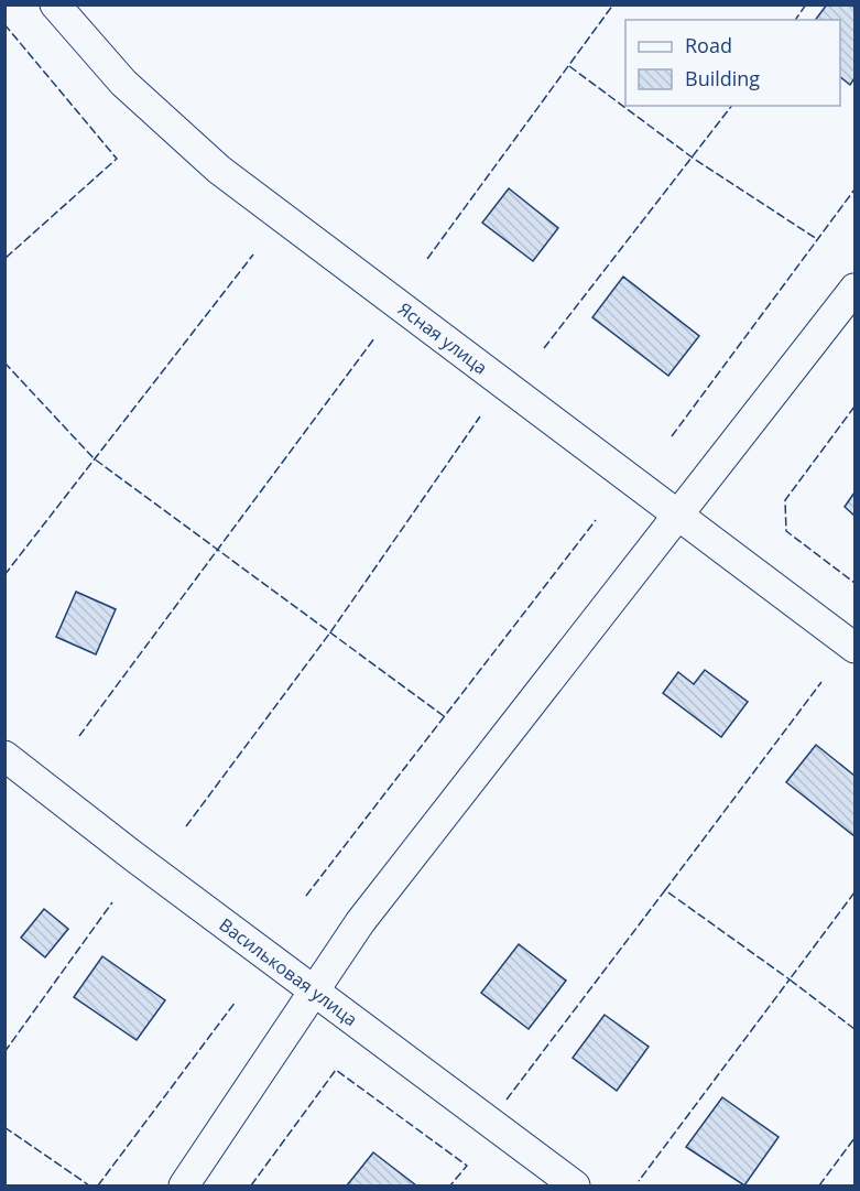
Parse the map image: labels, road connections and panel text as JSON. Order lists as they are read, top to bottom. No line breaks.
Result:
{"streets":{"street":["Ясная улица","Васильковая улица"]},"legend":["Road","Building"]}
